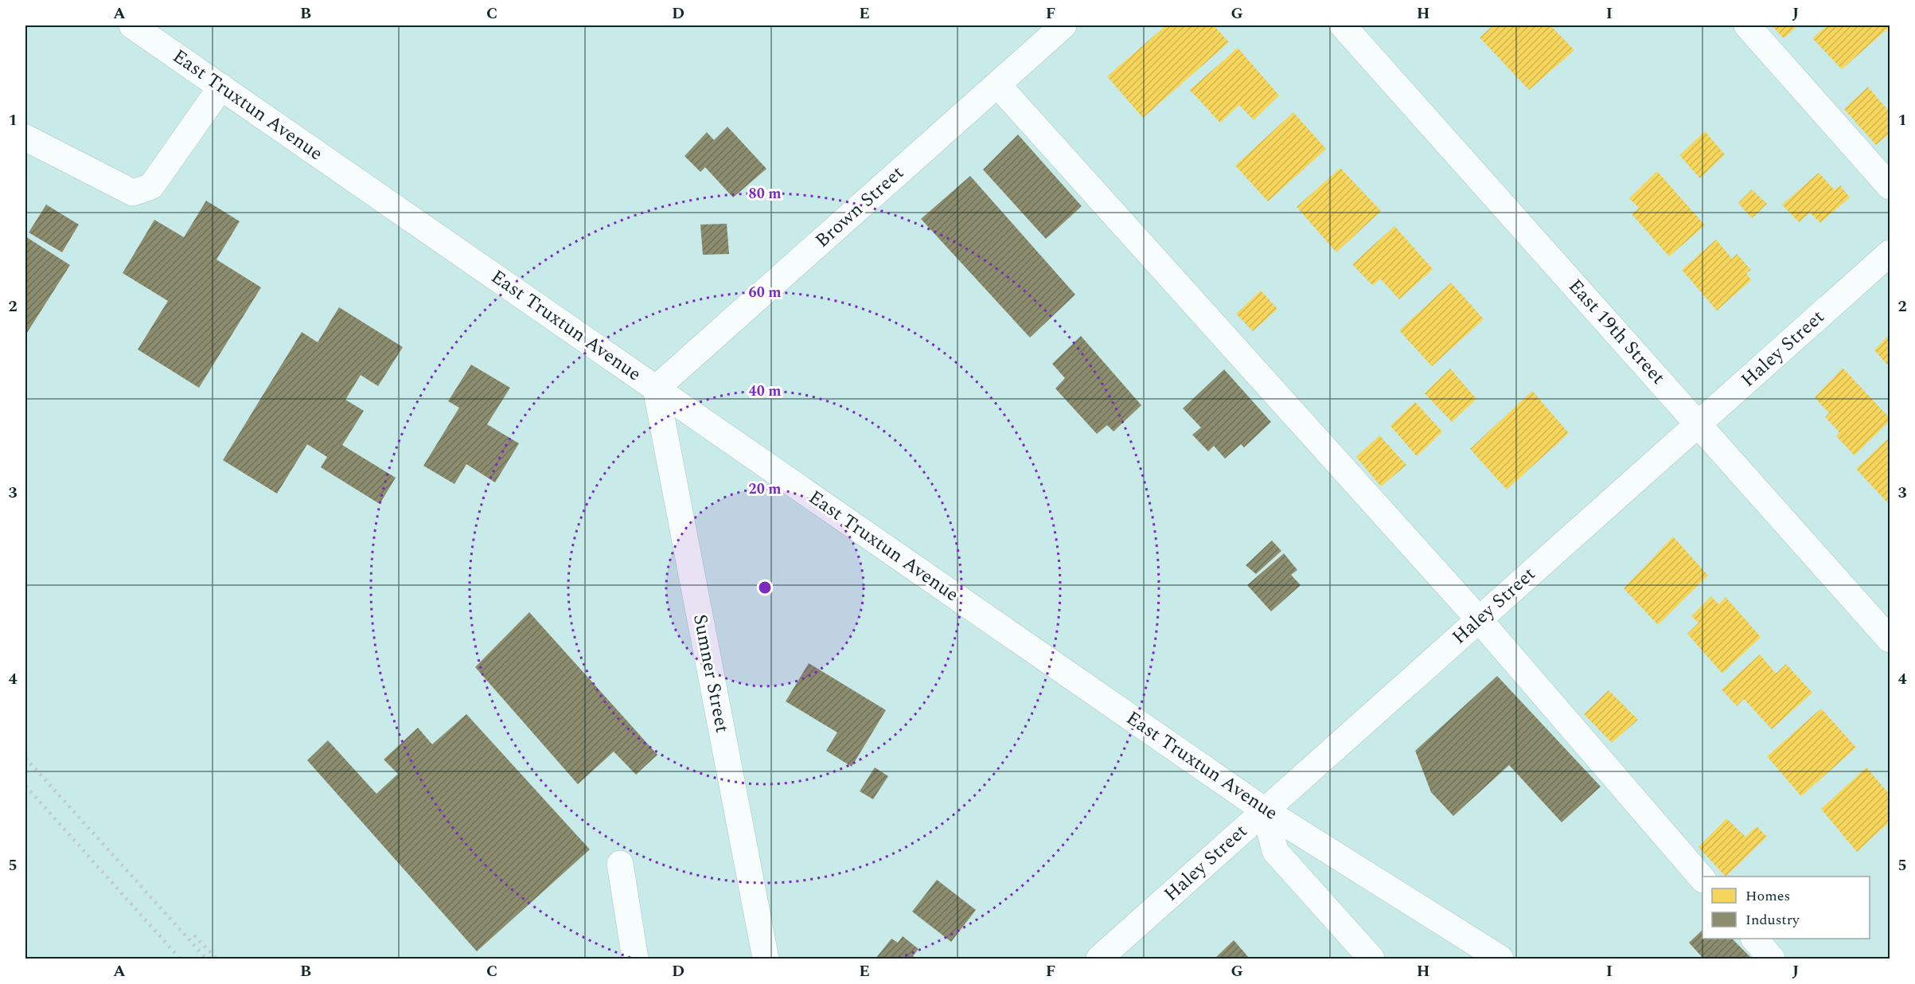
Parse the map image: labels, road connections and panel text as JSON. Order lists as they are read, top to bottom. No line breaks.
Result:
{"streets":{"street":["East Truxtun Avenue","Brown Street","East 19th Street","Haley Street","Sumner Street"]},"crossings":[["East Truxtun Avenue","Brown Street"],["East Truxtun Avenue","Haley Street"],["East Truxtun Avenue","Sumner Street"],["Brown Street","Sumner Street"],["East 19th Street","Haley Street"]],"legend":["Homes","Industry"],"grid":{"columns":["A","B","C","D","E","F","G","H","I","J"],"rows":["1","2","3","4","5"]},"rings":["80 m","60 m","40 m","20 m"]}
